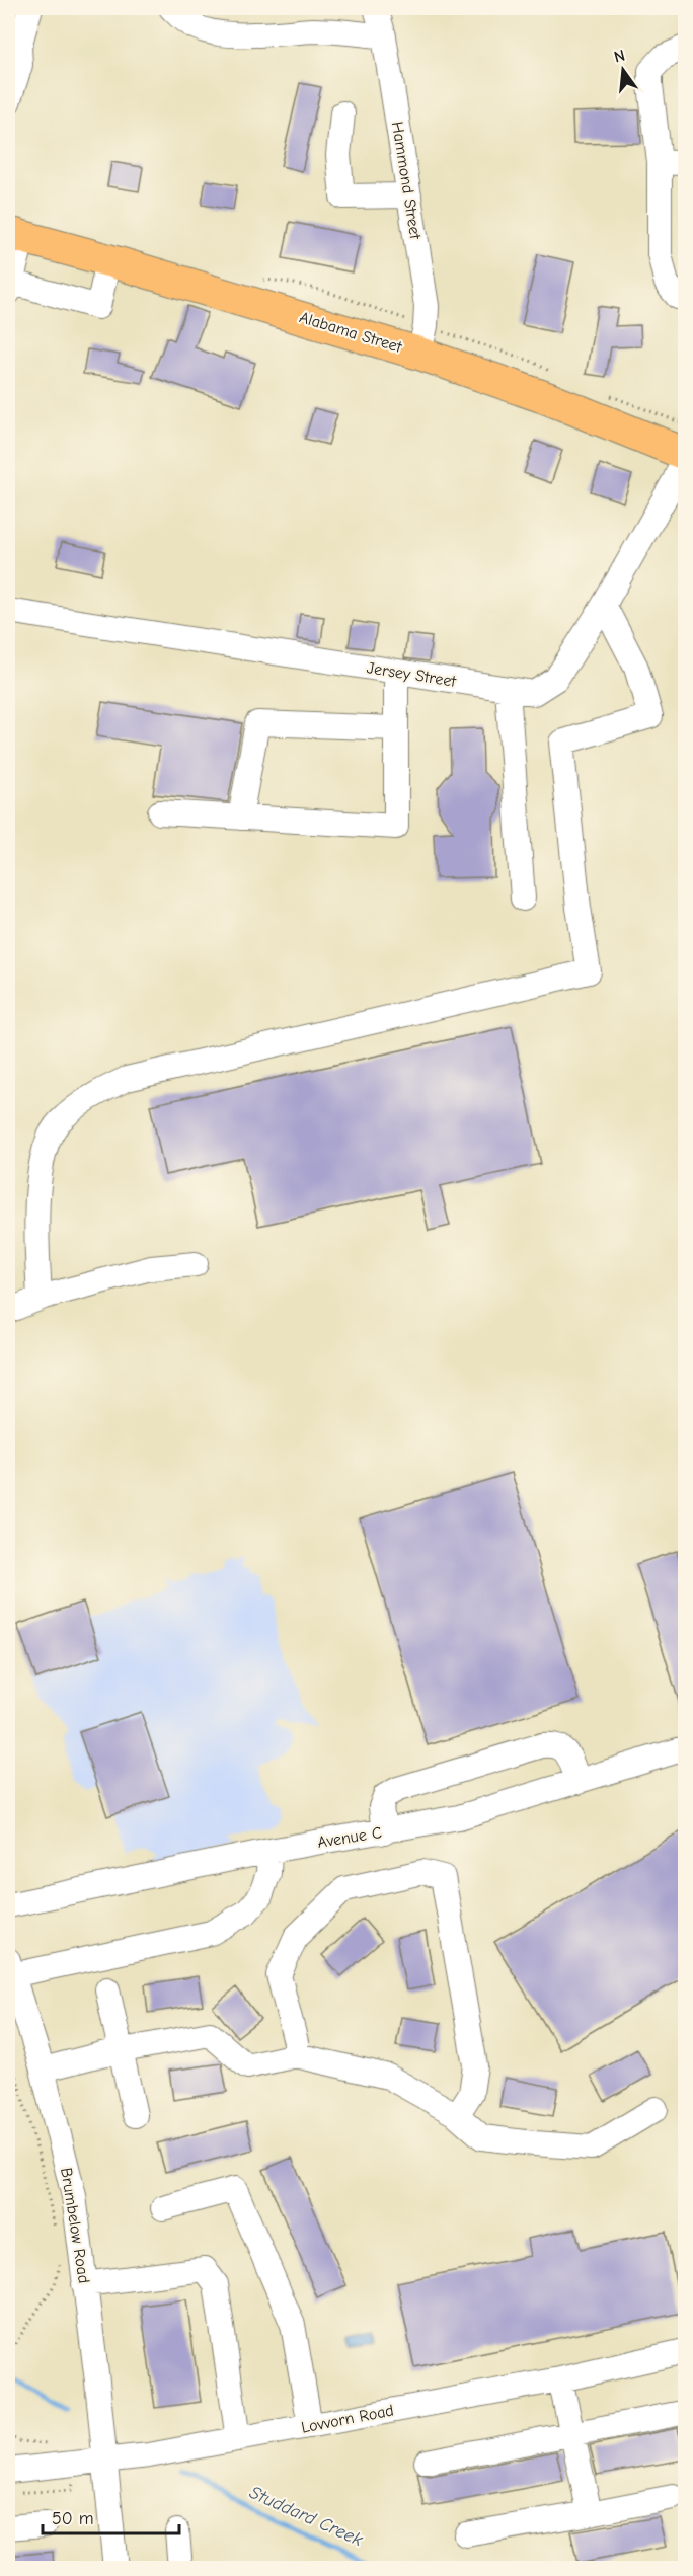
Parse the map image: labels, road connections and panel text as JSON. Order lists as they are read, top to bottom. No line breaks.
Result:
{"streets":{"main road":["Alabama Street"],"street":["Hammond Street","Jersey Street","Avenue C","Brumbelow Road","Lovvorn Road"]},"crossings":[["Hammond Street","Alabama Street"],["Alabama Street","Jersey Street"],["Brumbelow Road","Lovvorn Road"]],"water":["Studdard Creek"],"scale_bar":"50 m","north":"top"}
